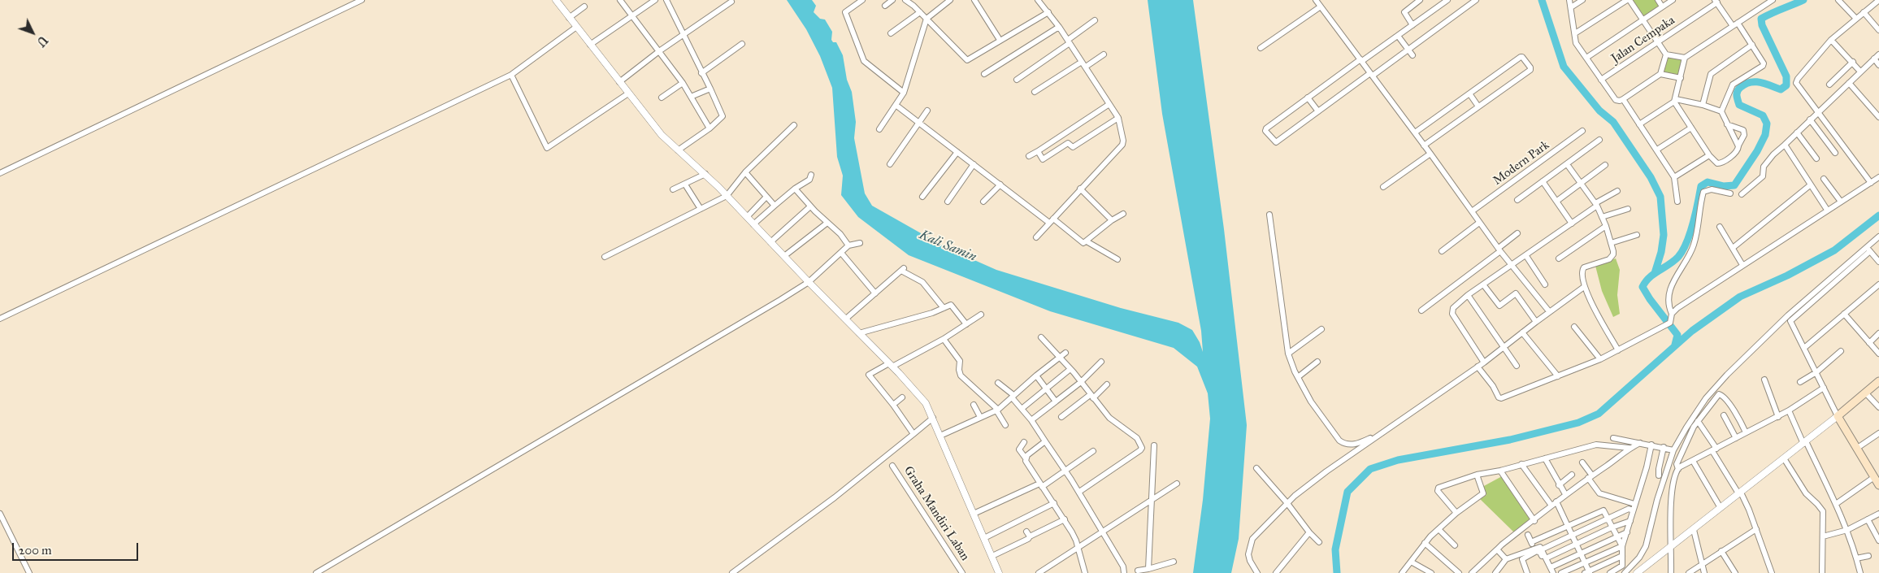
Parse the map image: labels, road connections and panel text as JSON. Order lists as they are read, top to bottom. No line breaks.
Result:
{"streets":{"street":["Jalan Cempaka","Modern Park","Graha Mandiri Laban"]},"water":["Kali Samin"],"scale_bar":"200 m","north":"bottom right"}
